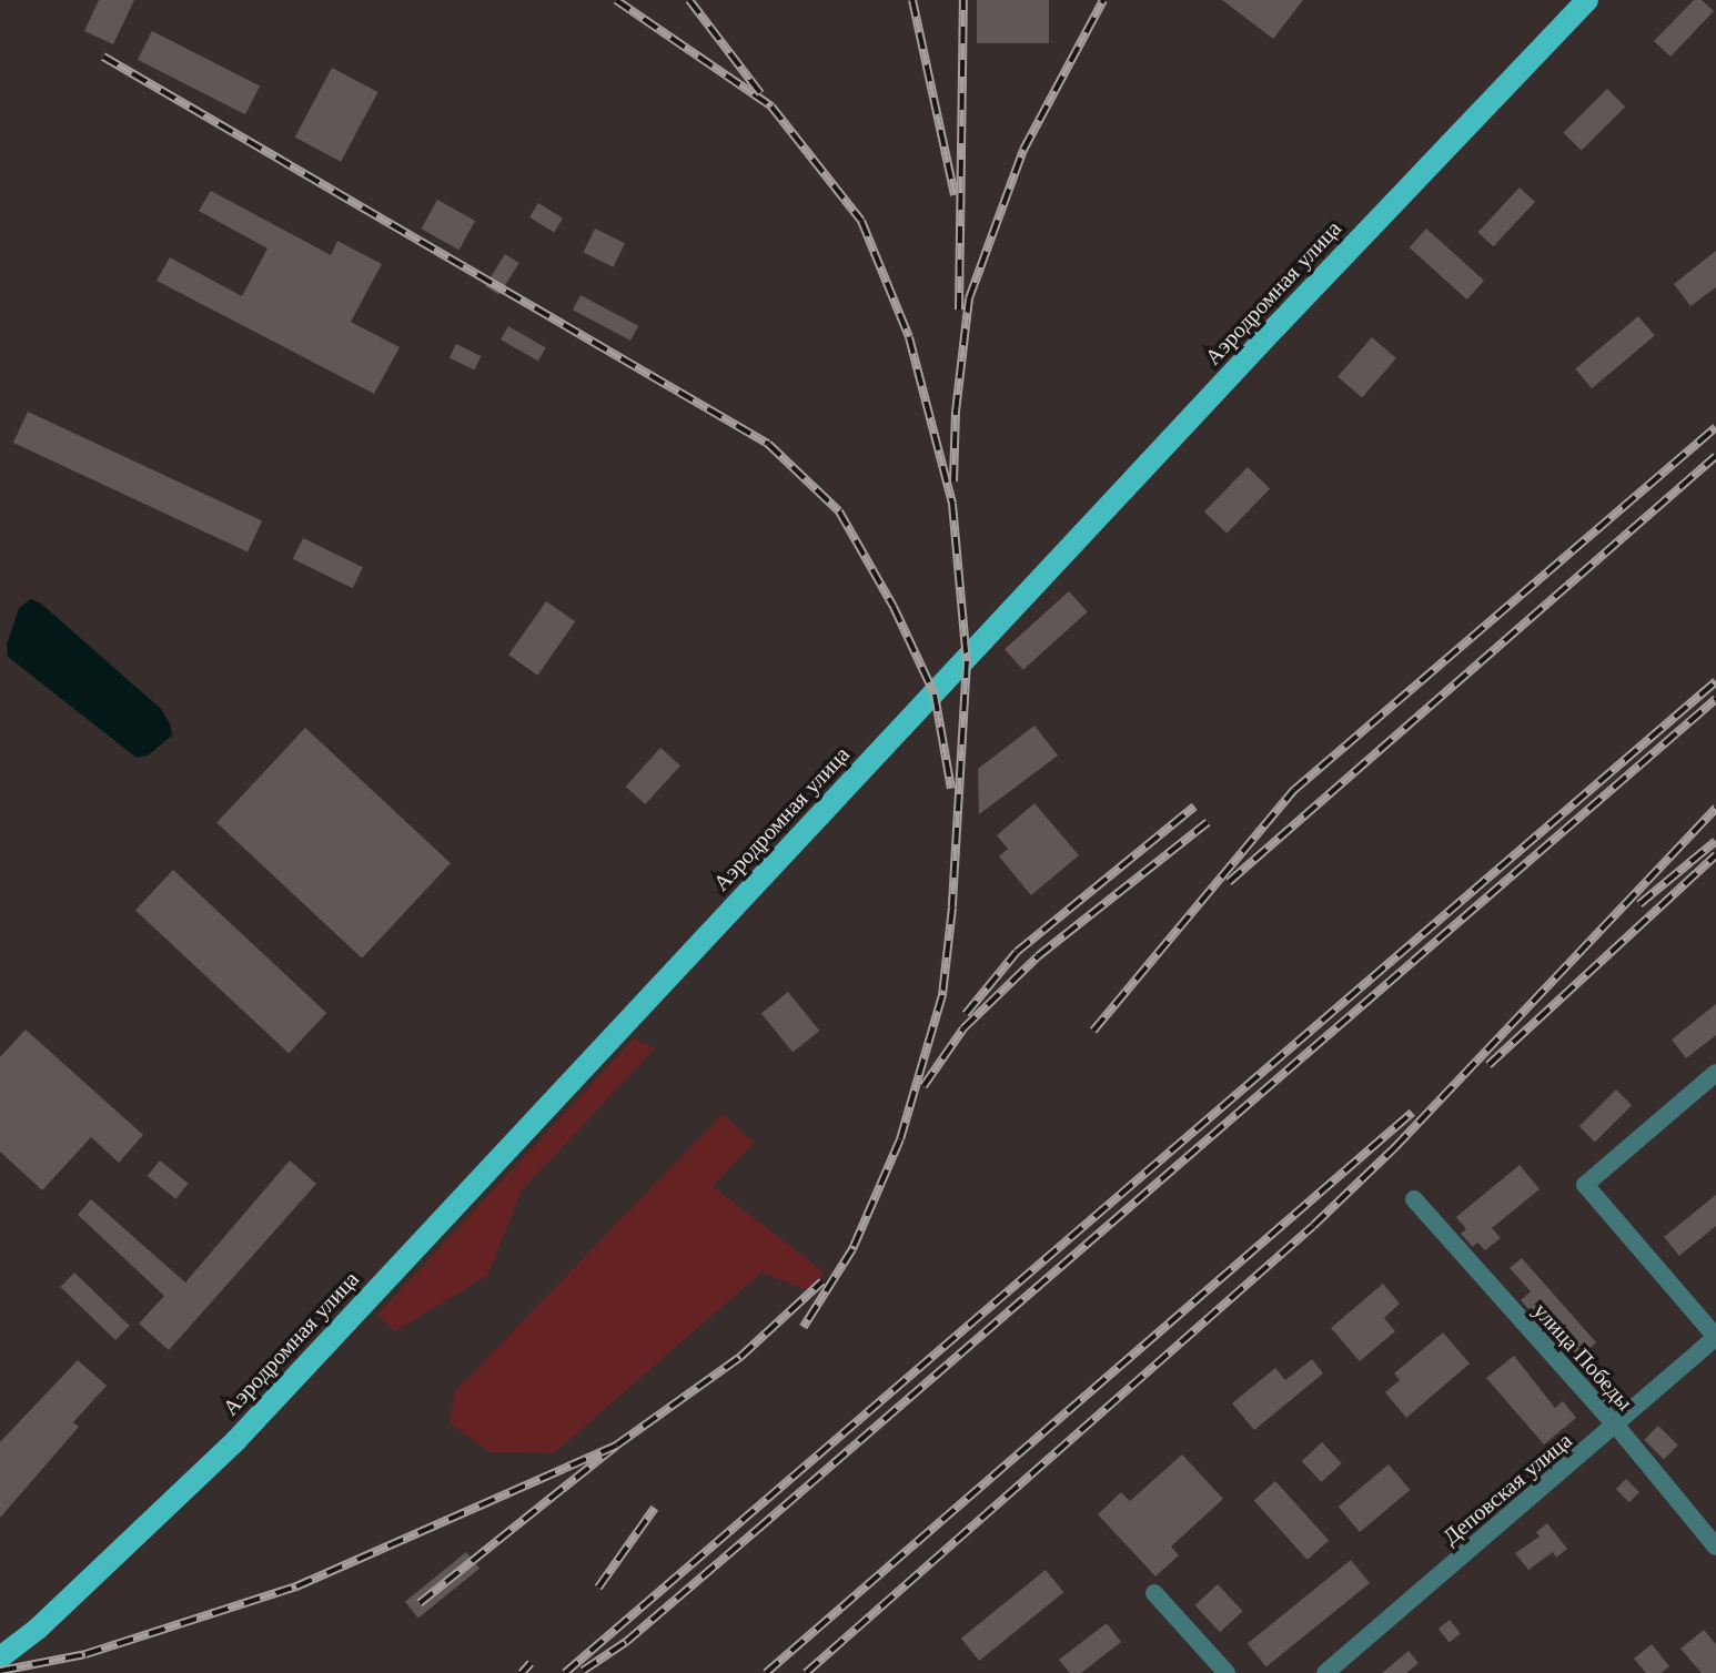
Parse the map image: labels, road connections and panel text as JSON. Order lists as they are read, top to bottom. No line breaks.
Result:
{"streets":{"main road":["Аэродромная улица"],"street":["улица Победы","Деповская улица"]},"crossings":[["улица Победы","Деповская улица"]]}
